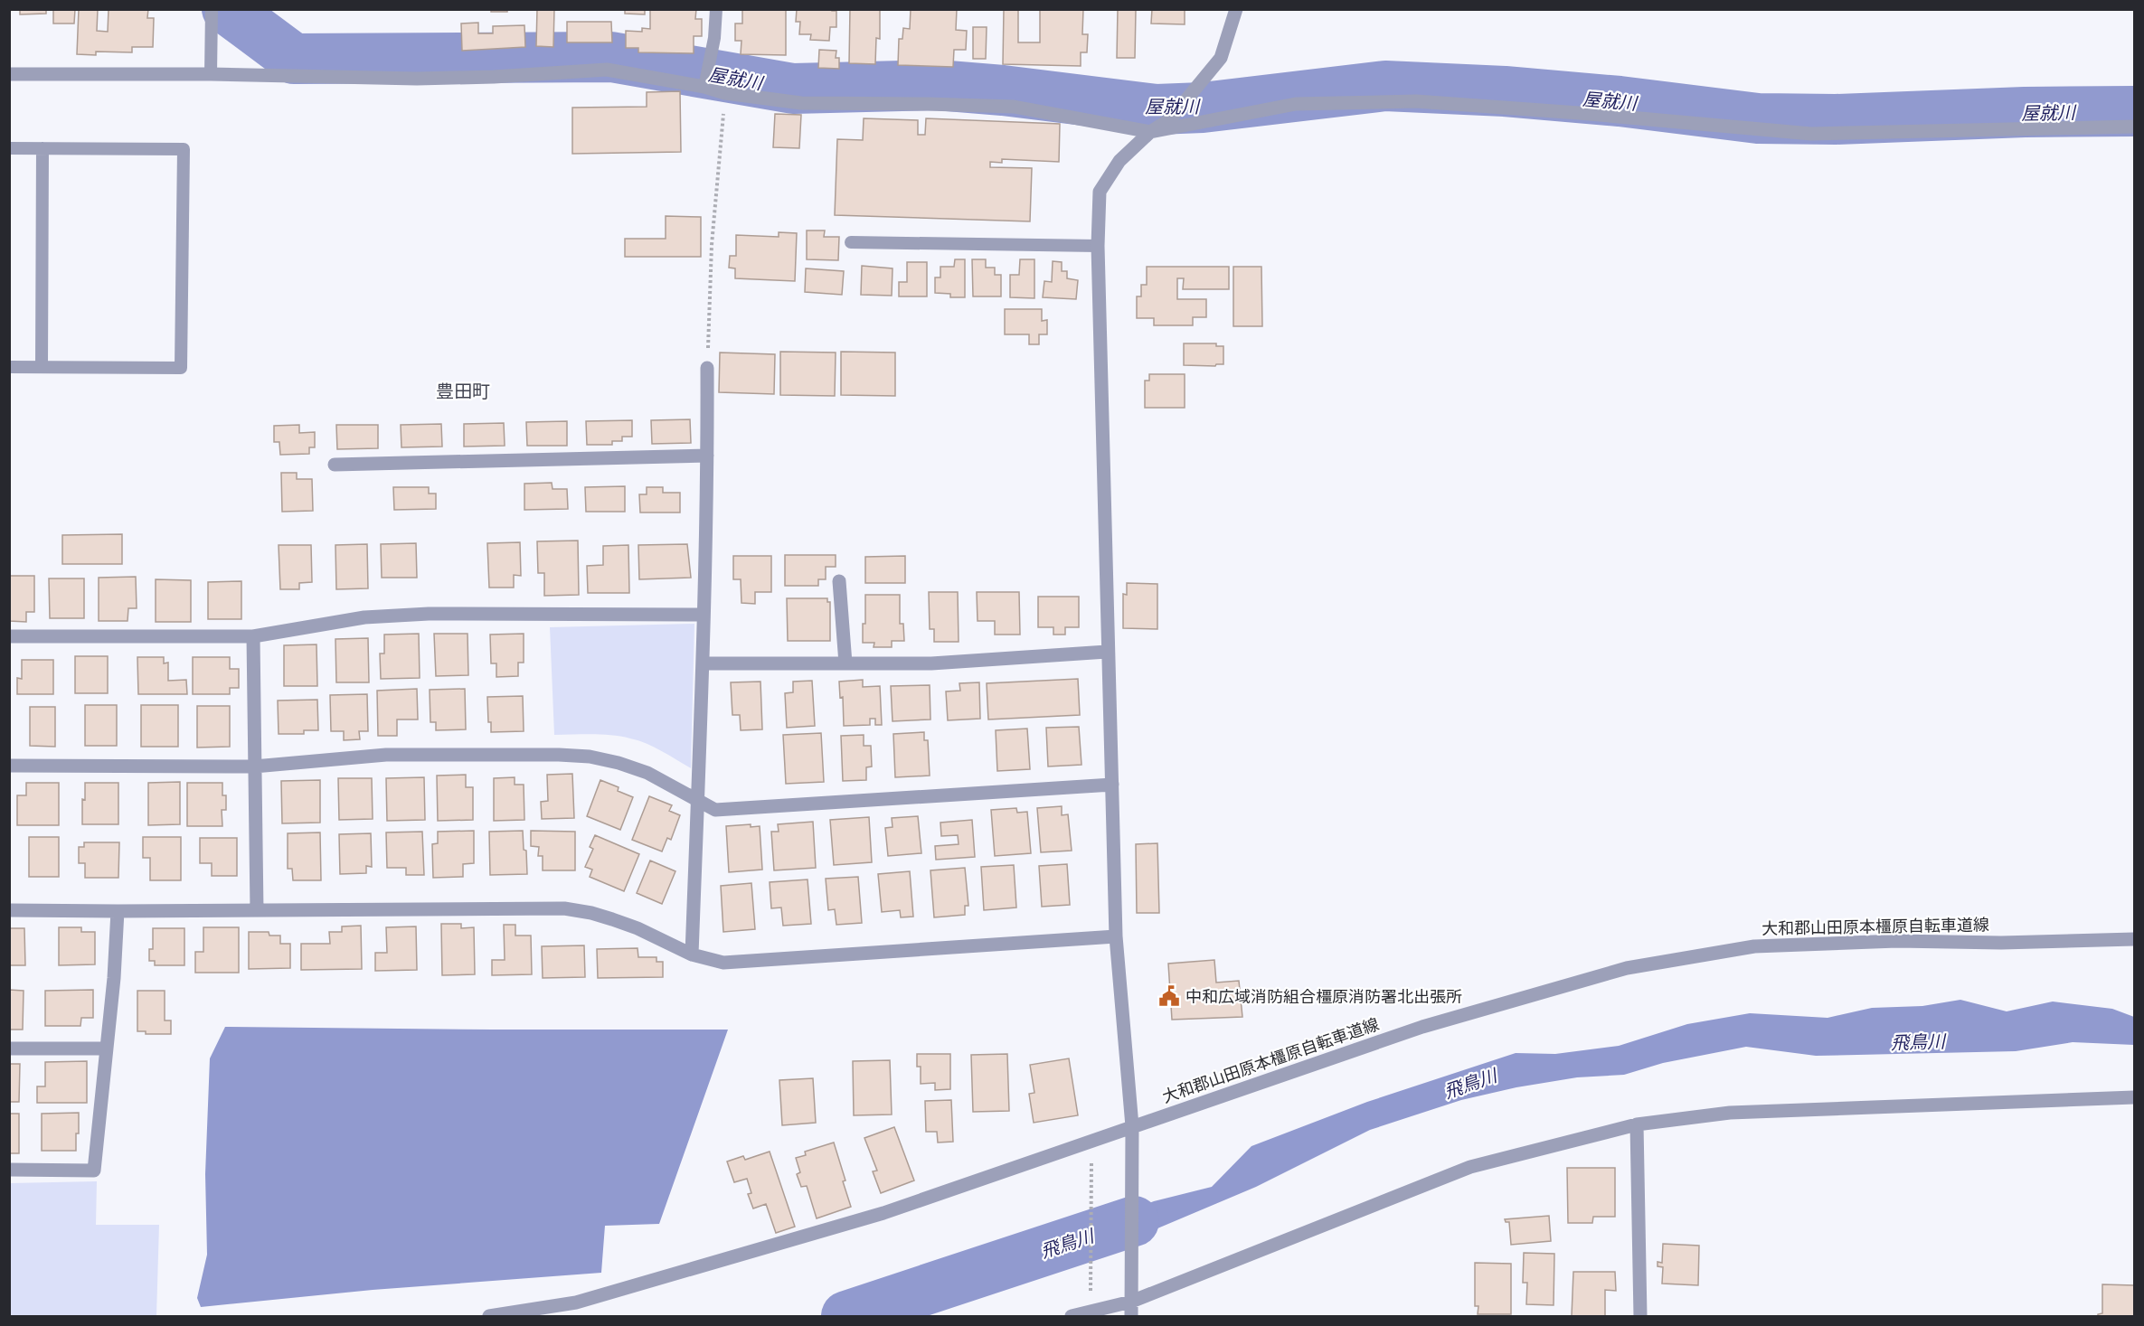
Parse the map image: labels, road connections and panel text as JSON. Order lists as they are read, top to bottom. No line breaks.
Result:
{"streets":{"street":["大和郡山田原本橿原自転車道線"]},"districts":["豊田町"],"water":["屋就川","飛鳥川"],"places":{"public building":["中和広域消防組合橿原消防署北出張所"]}}
